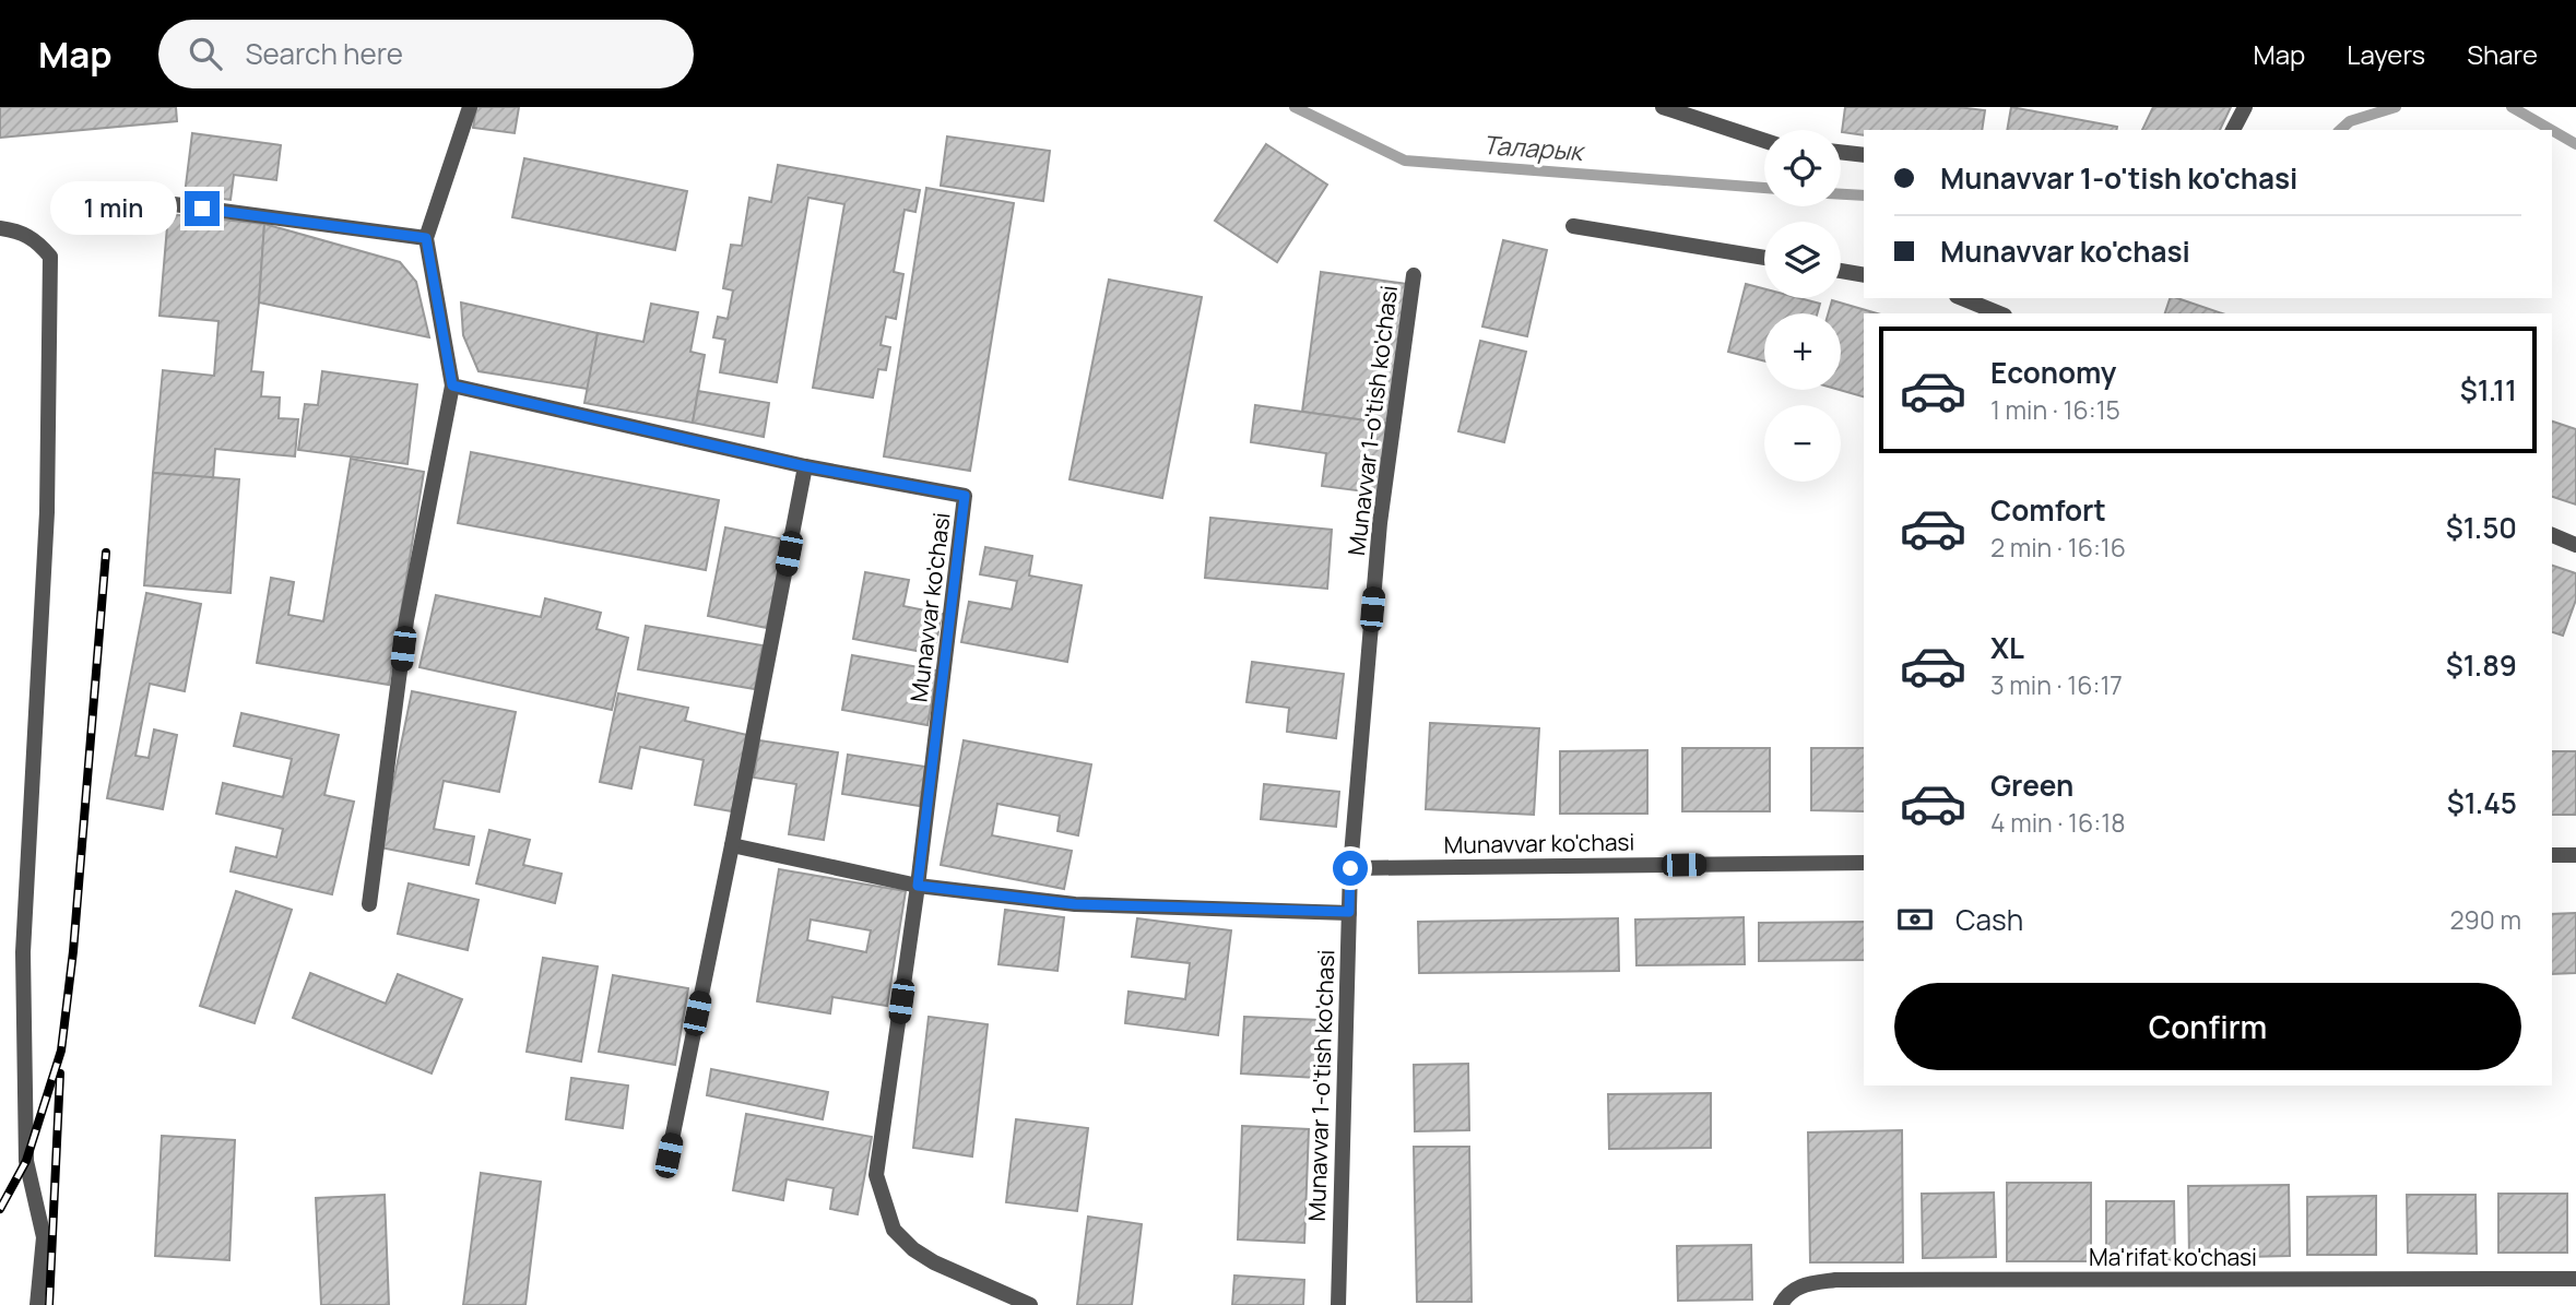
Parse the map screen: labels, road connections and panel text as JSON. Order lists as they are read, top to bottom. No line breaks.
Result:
{"streets":{"street":["Munavvar 1-o'tish ko'chasi","Munavvar ko'chasi","Ma'rifat ko'chasi"]},"crossings":[["Munavvar 1-o'tish ko'chasi","Munavvar ko'chasi"]],"water":["Таларык"],"page":{"header":"Map","search":"Search here","nav":["Map","Layers","Share"],"map_buttons":["+","−"],"banner":["Munavvar 1-o'tish ko'chasi","Munavvar ko'chasi"],"bubble":"1 min","list":[{"name":"Economy","note":"1 min · 16:15","value":"$1.11"},{"name":"Comfort","note":"2 min · 16:16","value":"$1.50"},{"name":"XL","note":"3 min · 16:17","value":"$1.89"},{"name":"Green","note":"4 min · 16:18","value":"$1.45"}],"pay":["Cash","290 m"],"buttons":"Confirm"}}
